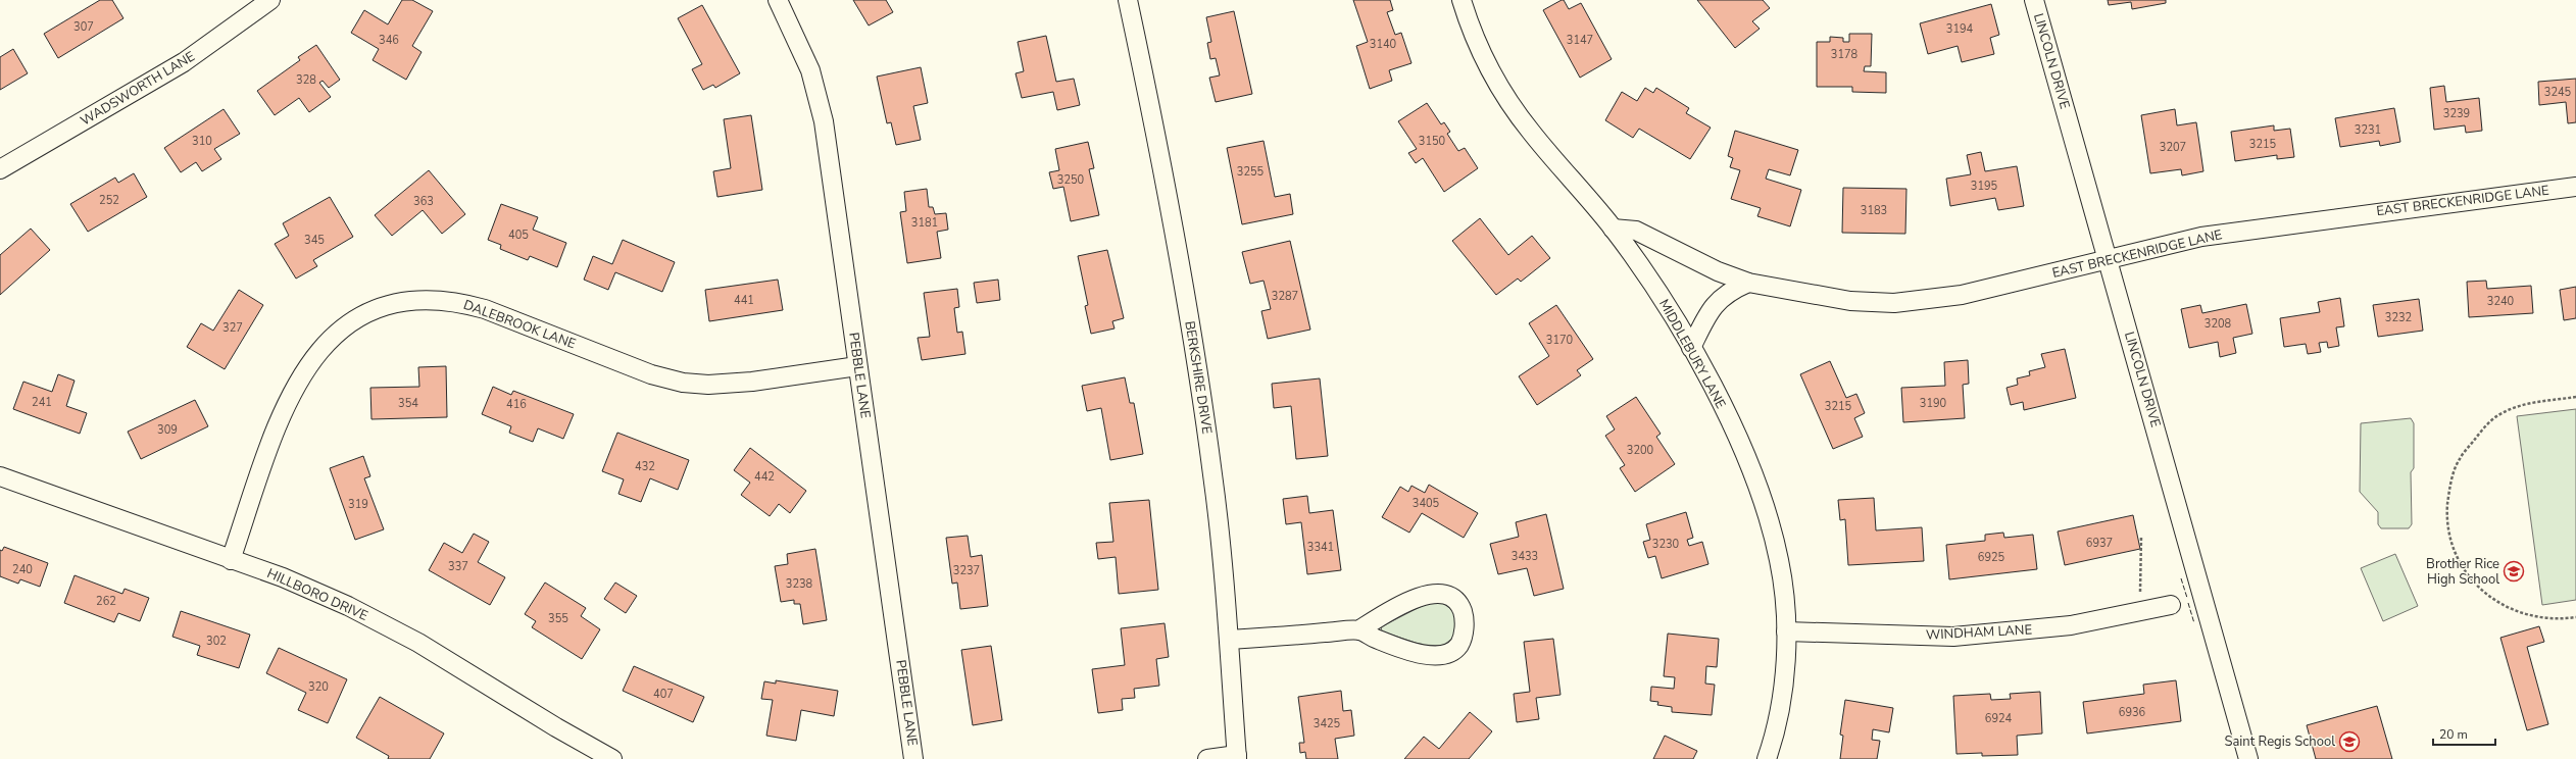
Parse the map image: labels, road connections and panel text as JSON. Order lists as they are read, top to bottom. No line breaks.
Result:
{"streets":{"street":["LINCOLN DRIVE","WADSWORTH LANE","EAST BRECKENRIDGE LANE","DALEBROOK LANE","MIDDLEBURY LANE","PEBBLE LANE","BERKSHIRE DRIVE","HILLBORO DRIVE","WINDHAM LANE"]},"crossings":[["LINCOLN DRIVE","EAST BRECKENRIDGE LANE"],["EAST BRECKENRIDGE LANE","MIDDLEBURY LANE"],["DALEBROOK LANE","PEBBLE LANE"],["DALEBROOK LANE","HILLBORO DRIVE"],["MIDDLEBURY LANE","WINDHAM LANE"]],"places":{"school or university":["Brother Rice High School","Saint Regis School"]},"house_numbers":["307","3194","346","3147","3140","3178","328","3245","3239","3231","310","3150","3215","3207","3255","3250","3195","252","363","3183","3181","405","345","3287","441","3240","3232","3208","327","3170","241","354","3190","416","3215","309","3200","432","442","3405","319","6937","3230","3341","3433","6925","337","240","3237","3238","262","355","302","320","407","6936","6924","3425"],"scale_bar":"20 m"}
